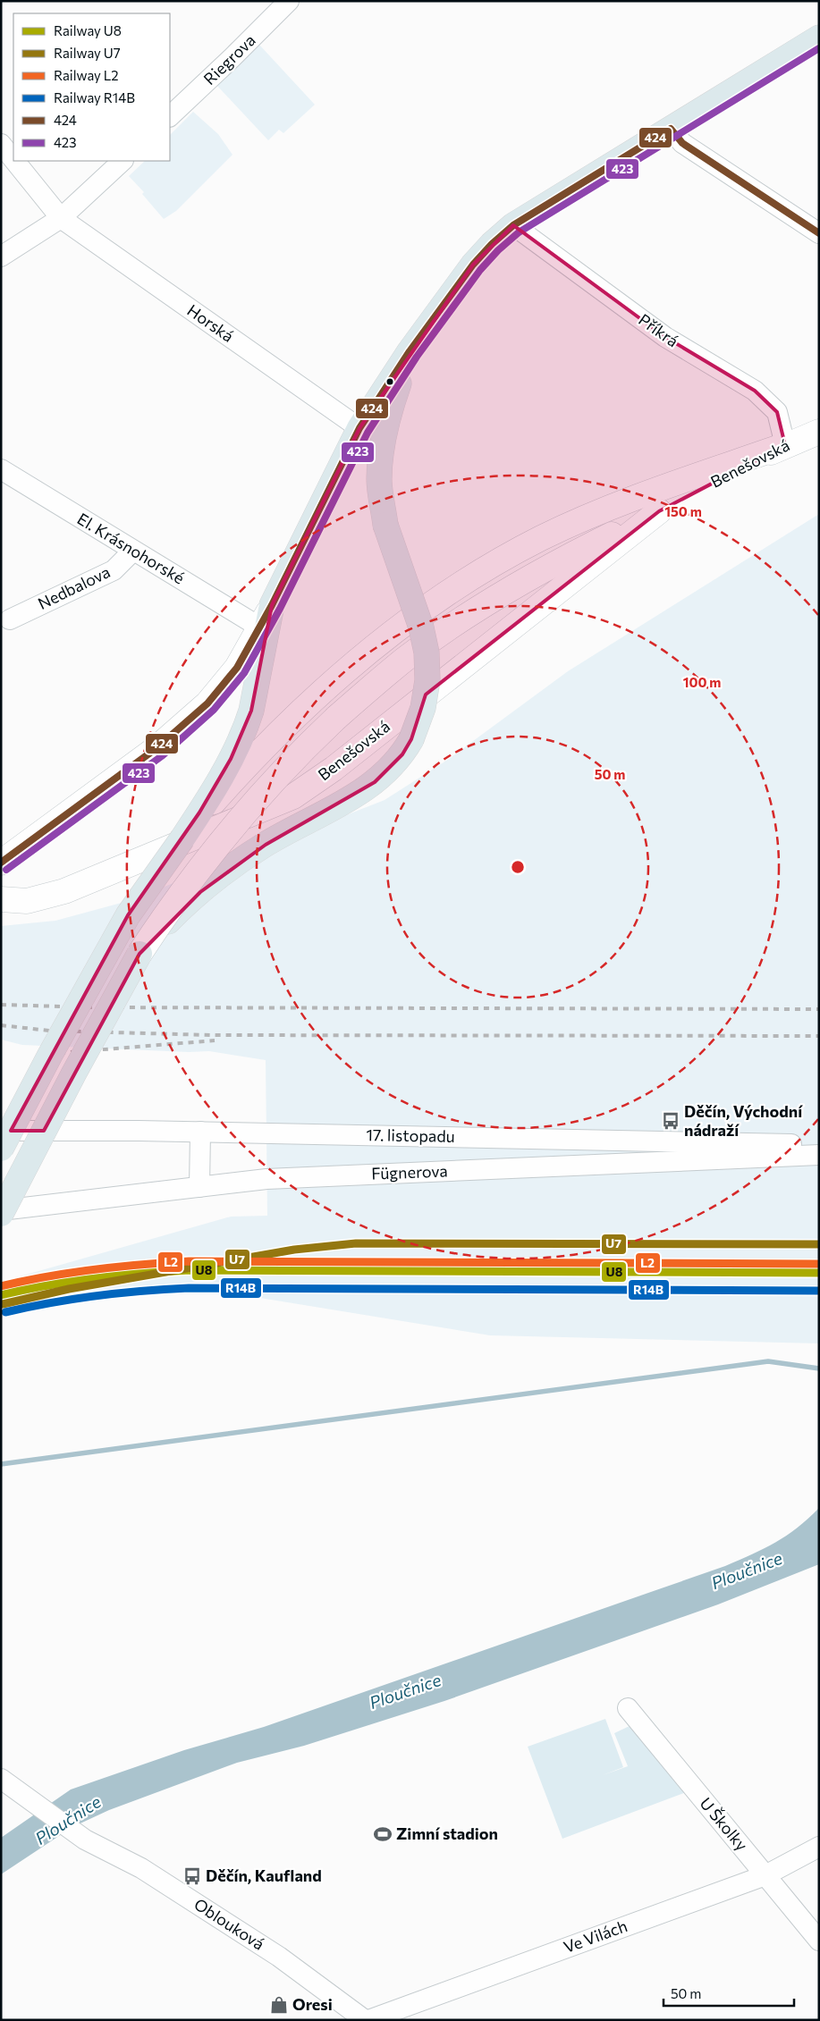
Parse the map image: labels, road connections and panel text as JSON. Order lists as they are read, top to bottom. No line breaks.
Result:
{"streets":{"main road":["Benešovská"],"street":["Riegrova","Horská","Příkrá","El. Krásnohorské","Nedbalova","17. listopadu","Fügnerova","U Školky","Oblouková","Ve Vilách"]},"crossings":[["Příkrá","Benešovská"],["El. Krásnohorské","Nedbalova"],["U Školky","Ve Vilách"]],"water":["Ploučnice"],"places":{"bus stop":["Děčín, Východní nádraží","Děčín, Kaufland"],"sports":["Zimní stadion"],"shop":["Oresi"]},"lines":["transit line 423","transit line 424","rail line U7","rail line L2","rail line U8","rail line R14B"],"legend":["Railway U8","Railway U7","Railway L2","Railway R14B","424","423"],"scale_bar":"50 m","rings":["150 m","100 m","50 m"]}
